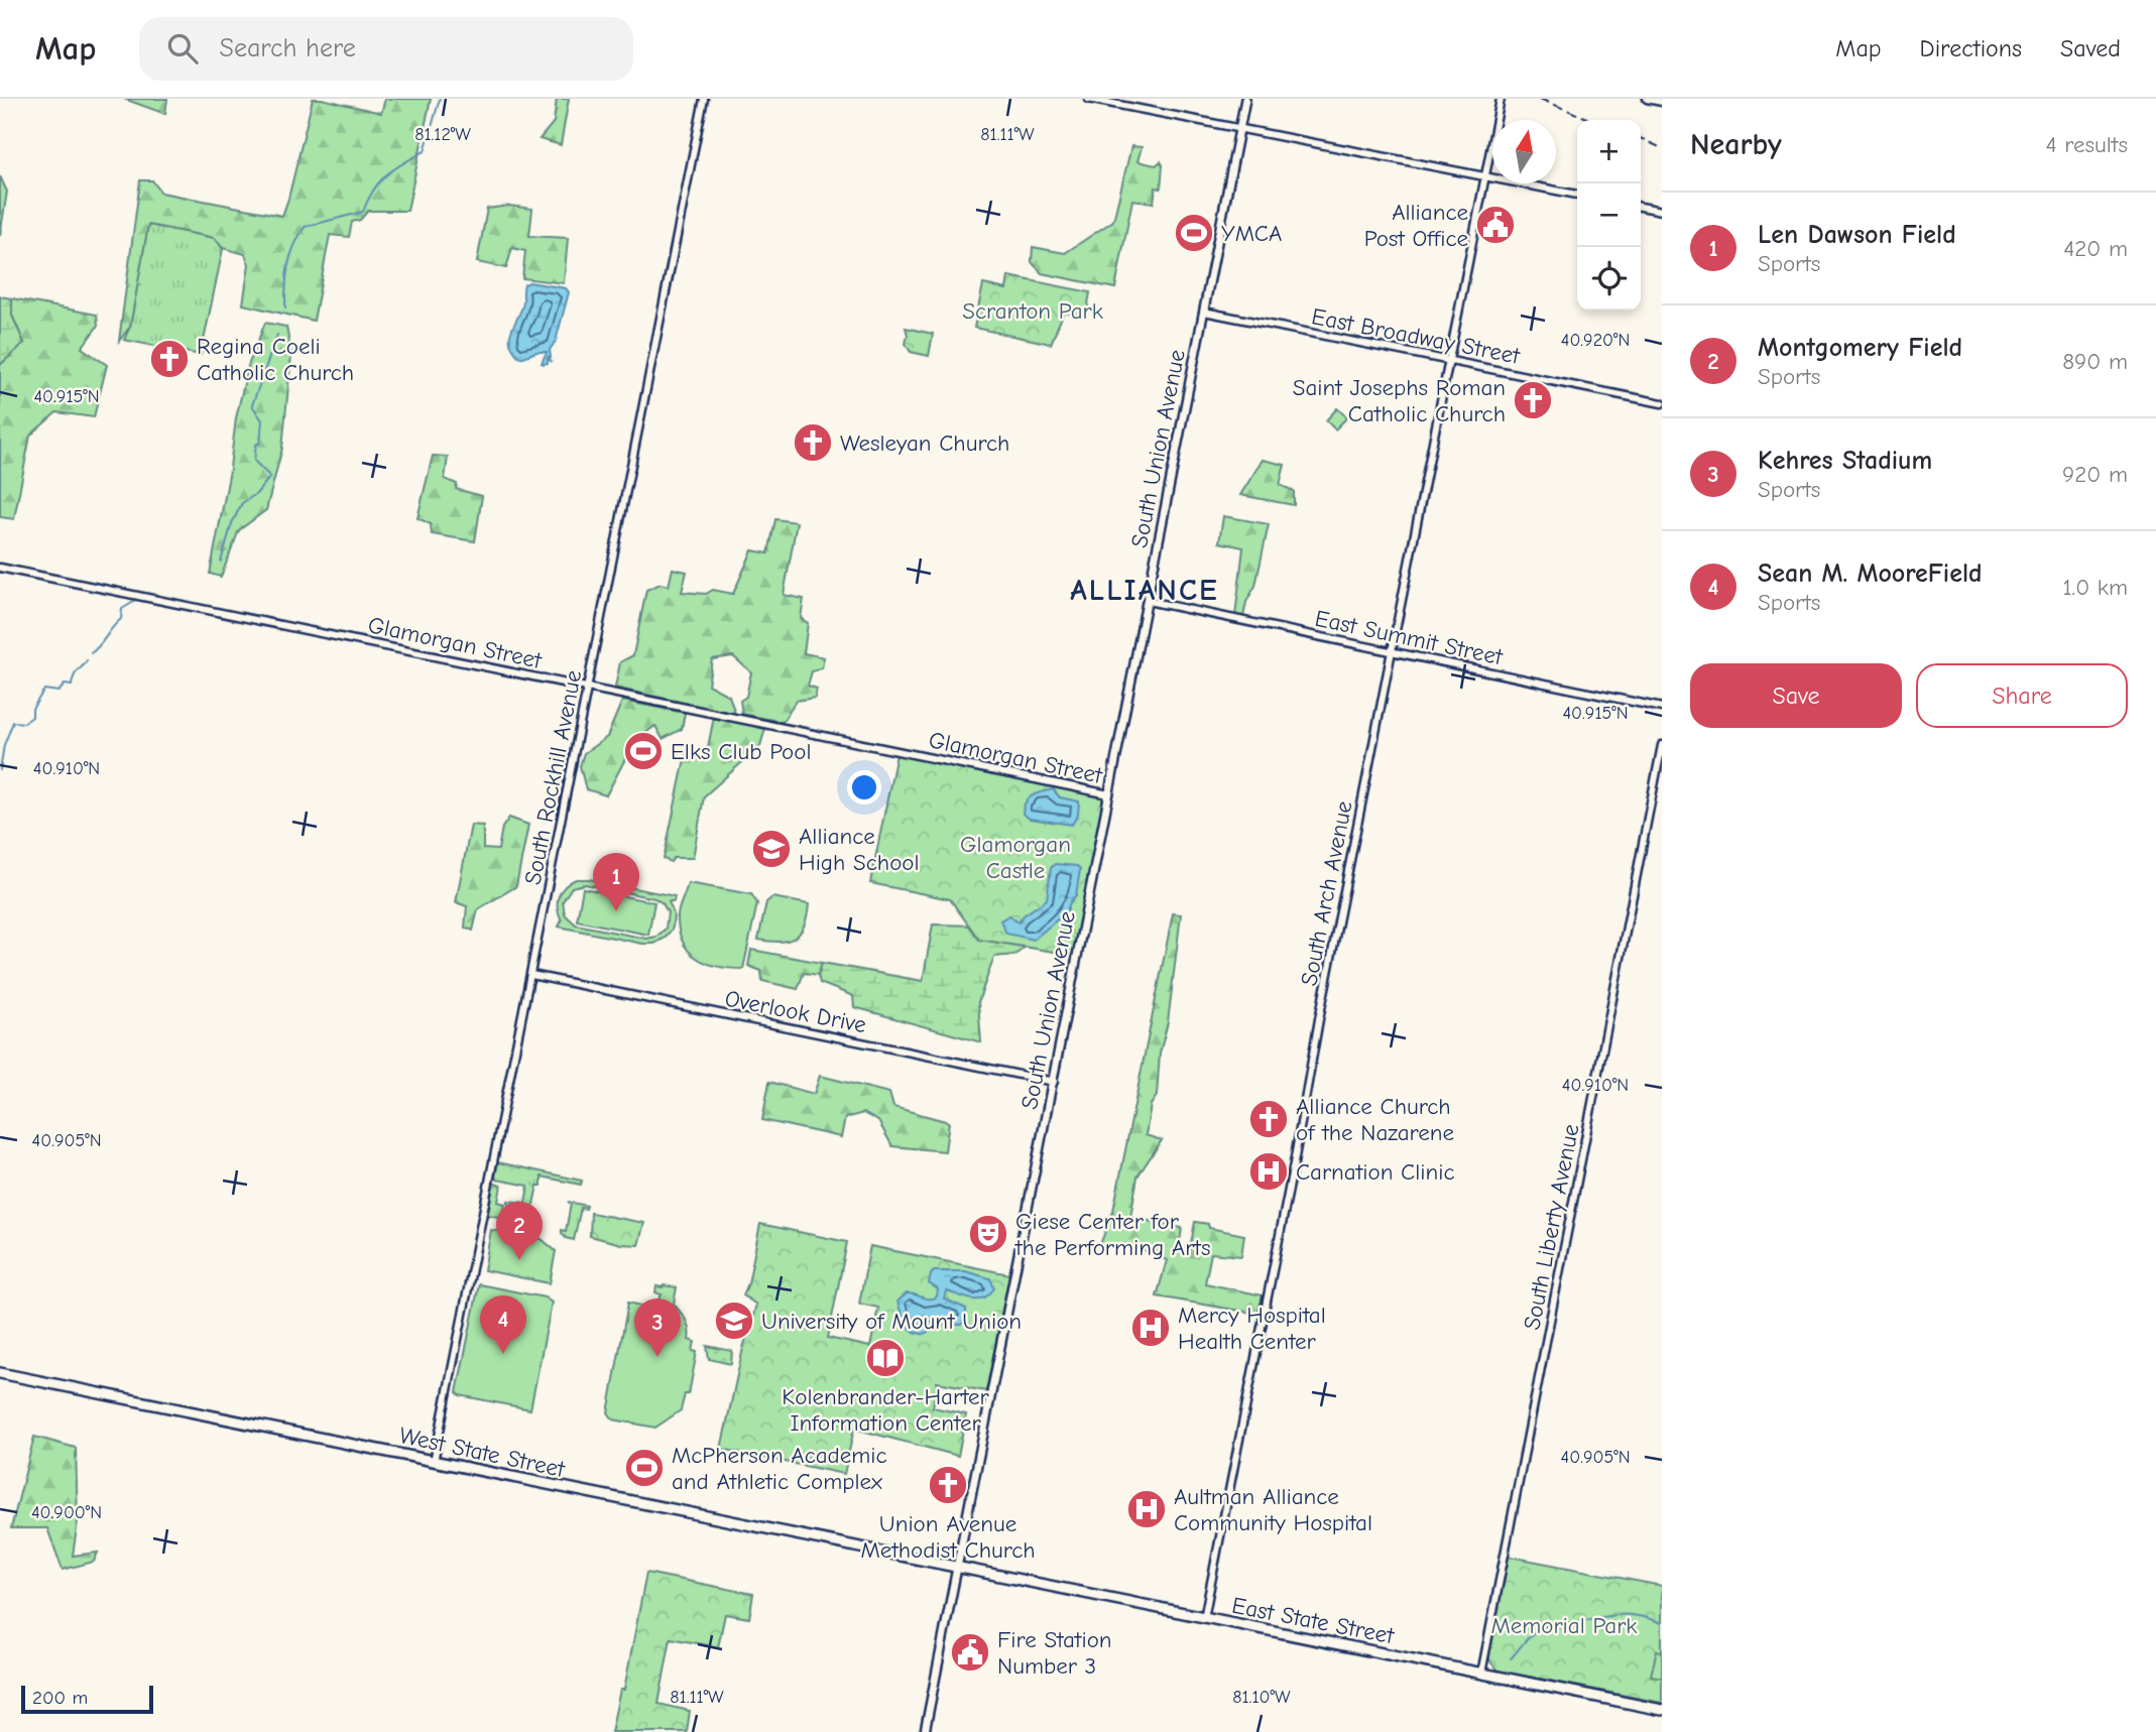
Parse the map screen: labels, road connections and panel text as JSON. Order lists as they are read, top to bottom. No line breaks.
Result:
{"streets":{"highway":["West State Street","East State Street"],"main road":["South Union Avenue"],"street":["East Broadway Street","East Summit Street","Glamorgan Street","South Rockhill Avenue","South Arch Avenue","Overlook Drive","South Liberty Avenue"]},"crossings":[["East Broadway Street","South Union Avenue"],["East Broadway Street","South Arch Avenue"],["South Union Avenue","East Summit Street"],["South Union Avenue","Glamorgan Street"],["South Union Avenue","Overlook Drive"],["South Union Avenue","West State Street"],["South Union Avenue","East State Street"],["East Summit Street","South Arch Avenue"],["Glamorgan Street","South Rockhill Avenue"],["South Rockhill Avenue","Overlook Drive"],["South Rockhill Avenue","West State Street"],["South Arch Avenue","East State Street"],["South Liberty Avenue","East State Street"],["West State Street","East State Street"]],"districts":["ALLIANCE"],"parks":["Scranton Park","Glamorgan Castle","Memorial Park"],"places":{"public building":["Alliance Post Office","Fire Station Number 3"],"sports":["YMCA","Elks Club Pool","McPherson Academic and Athletic Complex"],"church":["Regina Coeli Catholic Church","Saint Josephs Roman Catholic Church","Wesleyan Church","Alliance Church of the Nazarene","Union Avenue Methodist Church"],"school or university":["Alliance High School","University of Mount Union"],"hospital":["Carnation Clinic","Mercy Hospital Health Center","Aultman Alliance Community Hospital"],"theatre":["Giese Center for the Performing Arts"],"library":["Kolenbrander-Harter Information Center"]},"scale_bar":"200 m","north":"top","page":{"header":"Map","search":"Search here","nav":["Map","Directions","Saved"],"heading":["Nearby","4 results"],"map_buttons":["+","−"],"list":[{"mark":"1","name":"Len Dawson Field","note":"Sports","value":"420 m"},{"mark":"2","name":"Montgomery Field","note":"Sports","value":"890 m"},{"mark":"3","name":"Kehres Stadium","note":"Sports","value":"920 m"},{"mark":"4","name":"Sean M. MooreField","note":"Sports","value":"1.0 km"}],"buttons":["Save","Share"],"pins":["1","2","4","3"],"scale":"200 m"},"coordinates":["81.12°W","81.11°W","40.920°N","40.915°N","40.910°N","40.905°N","40.900°N","81.10°W"]}
